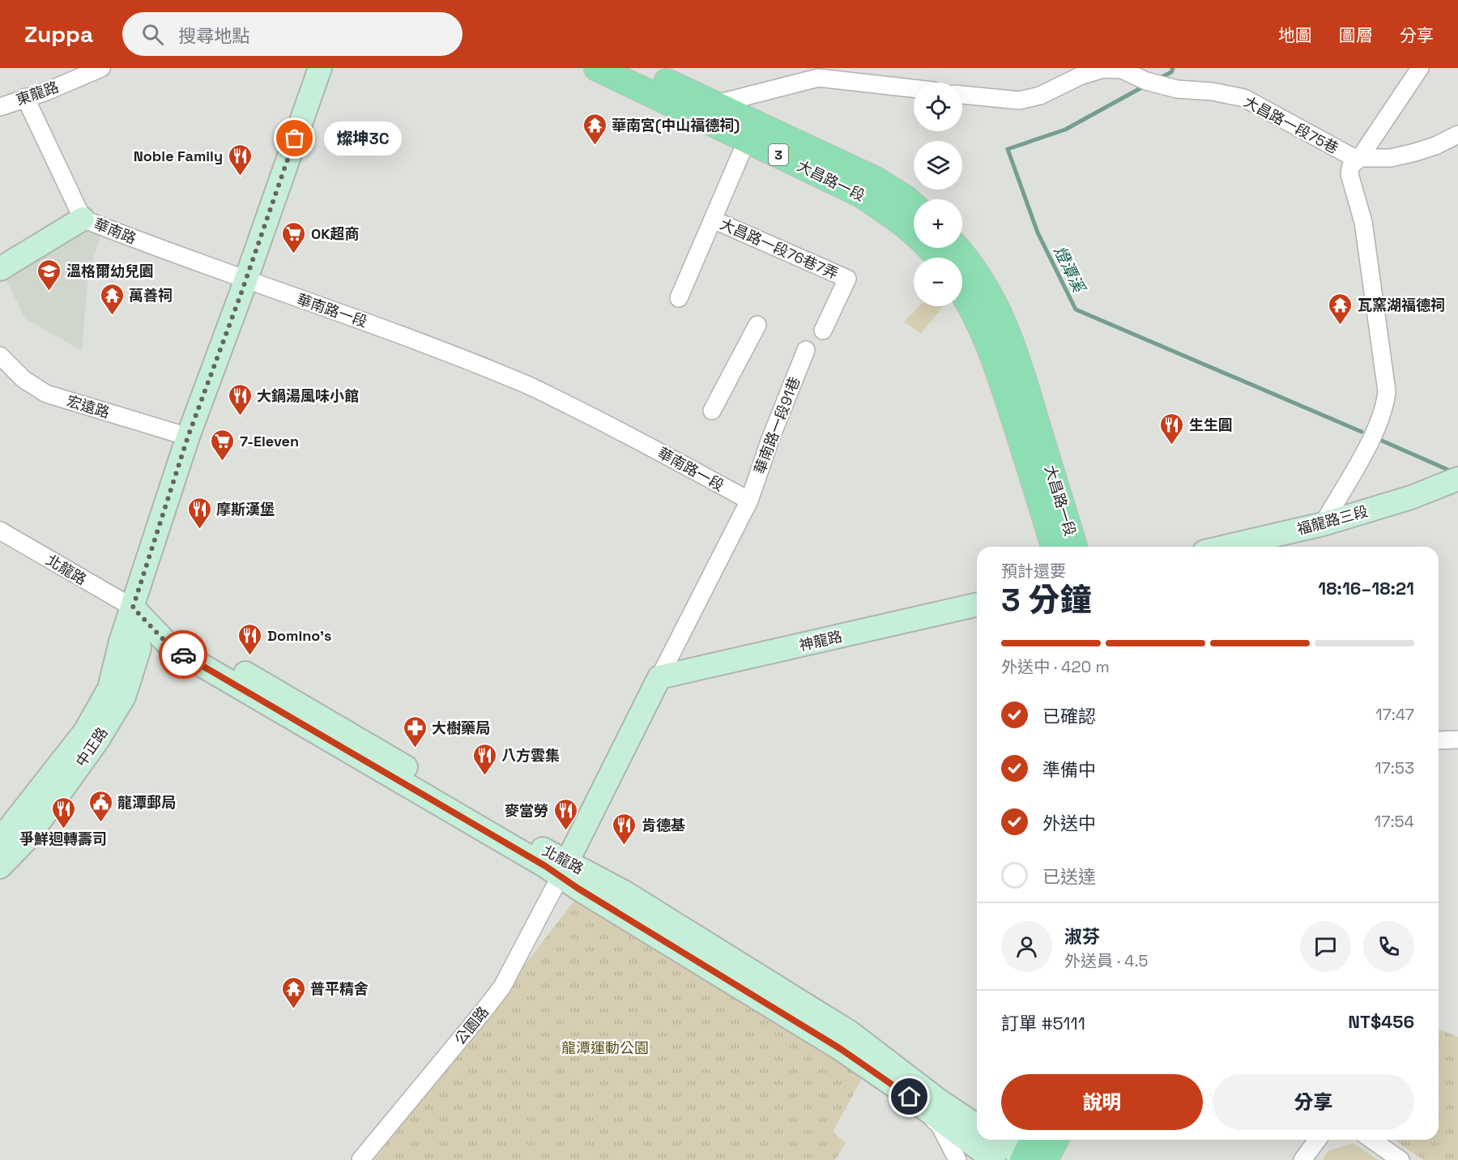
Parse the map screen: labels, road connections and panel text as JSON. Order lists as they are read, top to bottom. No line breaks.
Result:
{"streets":{"main road":["3","大昌路一段","福龍路三段","北龍路","神龍路","中正路"],"street":["東龍路","大昌路一段75巷","華南路","大昌路一段76巷7弄","華南路一段","宏遠路","華南路一段91巷","公園路"]},"crossings":[["東龍路","華南路"],["華南路","華南路一段"],["華南路","中正路"],["華南路一段","華南路一段91巷"],["華南路一段","中正路"],["宏遠路","中正路"],["北龍路","中正路"],["北龍路","公園路"]],"water":["燈潭溪"],"parks":["龍潭運動公園"],"places":{"other":["燦坤3C"],"temple":["華南宮(中山福德祠)","萬善祠","瓦窯湖福德祠","普平精舍"],"restaurant":["Noble Family","大鍋湯風味小館","生生圓","摩斯漢堡","Domino's","八方雲集","爭鮮迴轉壽司","麥當勞","肯德基"],"supermarket":["OK超商","7-Eleven"],"school or university":["溫格爾幼兒園"],"pharmacy":["大樹藥局"],"public building":["龍潭郵局"]},"page":{"header":"Zuppa","search":"搜尋地點","nav":["地圖","圖層","分享"],"map_buttons":["+","−"],"bubble":"燦坤3C","heading":["3 分鐘","預計還要","18:16–18:21"],"panel":["淑芬","外送員 · 4.5","訂單 #5111","NT$456"],"bar":"外送中 · 420 m","list":[["已確認","17:47"],["準備中","17:53"],["外送中","17:54"],"已送達"],"buttons":["說明","分享"]}}
